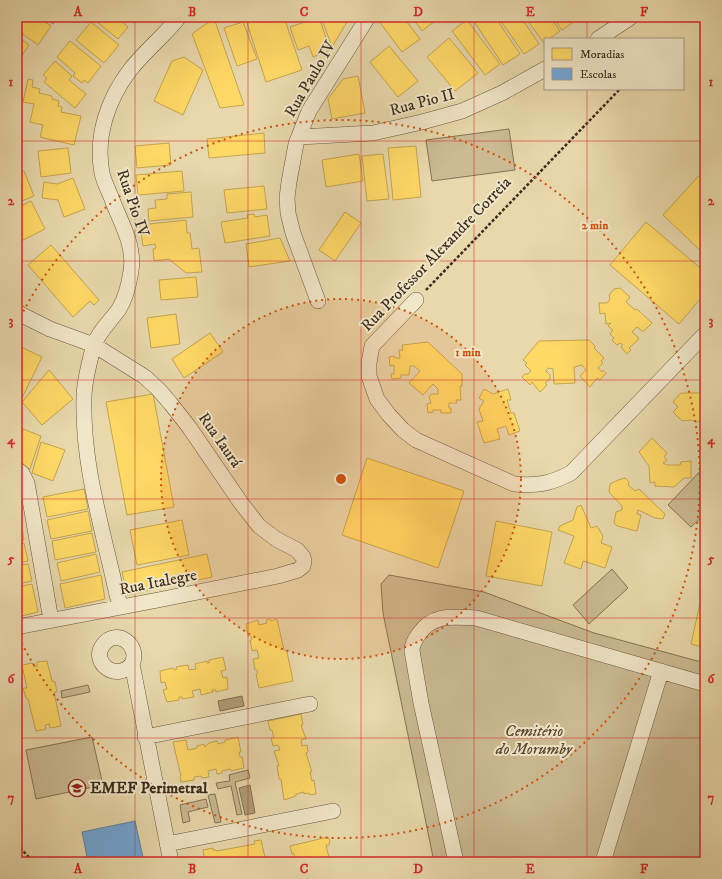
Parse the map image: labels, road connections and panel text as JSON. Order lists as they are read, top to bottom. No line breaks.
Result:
{"streets":{"street":["Rua Paulo IV","Rua Pio II","Rua Pio IV","Rua Professor Alexandre Correia","Rua Iaurá","Rua Italegre"]},"crossings":[["Rua Paulo IV","Rua Pio II"],["Rua Pio IV","Rua Iaurá"],["Rua Pio IV","Rua Italegre"],["Rua Iaurá","Rua Italegre"]],"parks":["Cemitério do Morumby"],"places":{"school or university":["EMEF Perimetral"]},"legend":["Moradias","Escolas"],"grid":{"columns":["A","B","C","D","E","F"],"rows":["1","2","3","4","5","6","7"]},"rings":["2 min","1 min"]}
